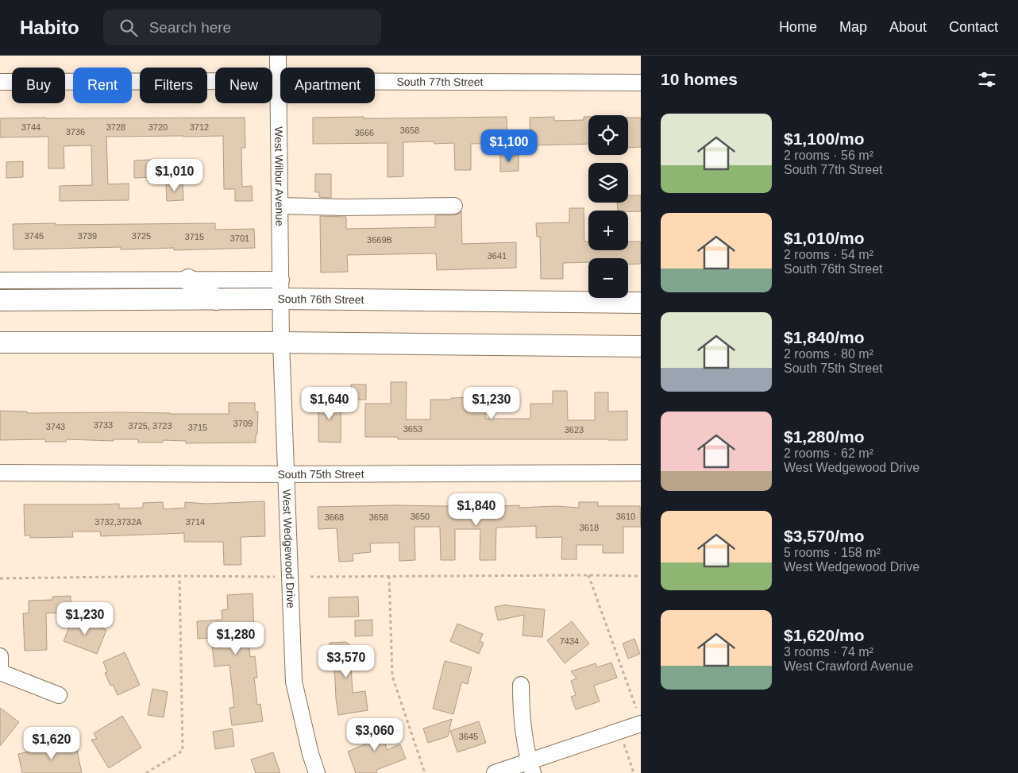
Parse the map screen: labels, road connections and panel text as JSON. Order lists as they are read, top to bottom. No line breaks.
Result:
{"streets":{"main road":["South 76th Street"],"street":["South 77th Street","West Wilbur Avenue","South 75th Street","West Wedgewood Drive"]},"crossings":[["South 77th Street","West Wilbur Avenue"],["West Wilbur Avenue","South 76th Street"],["West Wilbur Avenue","West Wedgewood Drive"],["South 76th Street","West Wedgewood Drive"],["South 75th Street","West Wedgewood Drive"]],"house_numbers":["3744","3728","3720","3712","3658","3736","3666","3745","3739","3725","3715","3701","3669B","3641","3709","3733","3725, 3723","3743","3715","3653","3623","3650","3610","3668","3658","3732,3732A","3714","3618","7434","3645"],"page":{"header":"Habito","search":"Search here","nav":["Home","Map","About","Contact"],"heading":"10 homes","chip":["Buy","Rent","Filters","New","Apartment"],"list":[{"name":"$1,100/mo","note":"2 rooms · 56 m² · South 77th Street"},{"name":"$1,010/mo","note":"2 rooms · 54 m² · South 76th Street"},{"name":"$1,840/mo","note":"2 rooms · 80 m² · South 75th Street"},{"name":"$1,280/mo","note":"2 rooms · 62 m² · West Wedgewood Drive"},{"name":"$3,570/mo","note":"5 rooms · 158 m² · West Wedgewood Drive"},{"name":"$1,620/mo","note":"3 rooms · 74 m² · West Crawford Avenue"}],"map_buttons":["+","−"],"price":["$1,100","$1,010","$1,640","$1,230","$1,840","$1,230","$1,280","$3,570","$3,060","$1,620"]}}
